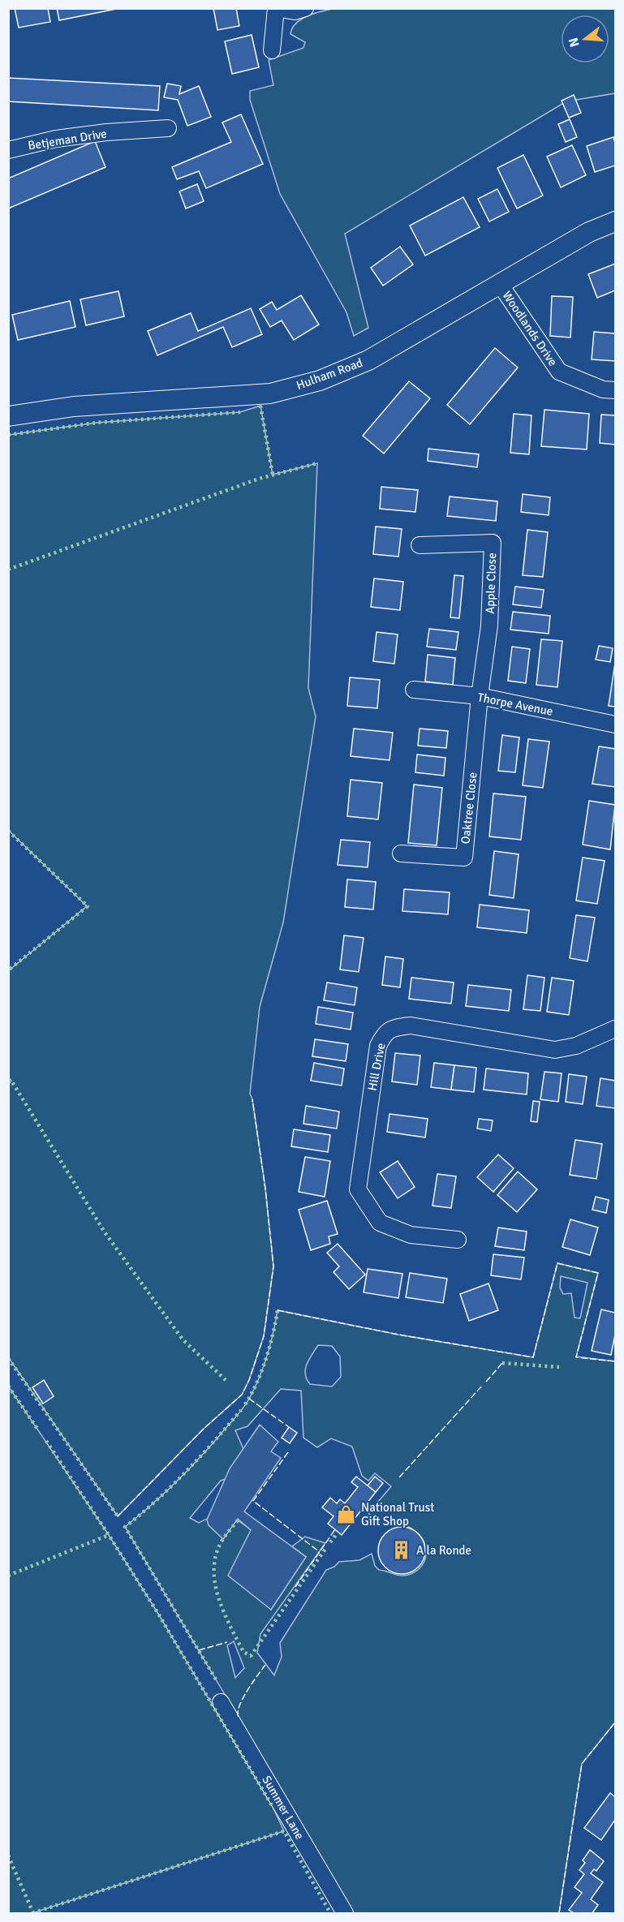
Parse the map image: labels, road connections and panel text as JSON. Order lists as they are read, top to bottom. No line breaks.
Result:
{"streets":{"street":["Betjeman Drive","Woodlands Drive","Hulham Road","Apple Close","Thorpe Avenue","Oaktree Close","Hill Drive","Summer Lane"]},"crossings":[["Woodlands Drive","Hulham Road"],["Apple Close","Thorpe Avenue"],["Apple Close","Oaktree Close"],["Thorpe Avenue","Oaktree Close"]],"places":{"shop":["National Trust Gift Shop"],"building":["A la Ronde"]},"north":"left"}
